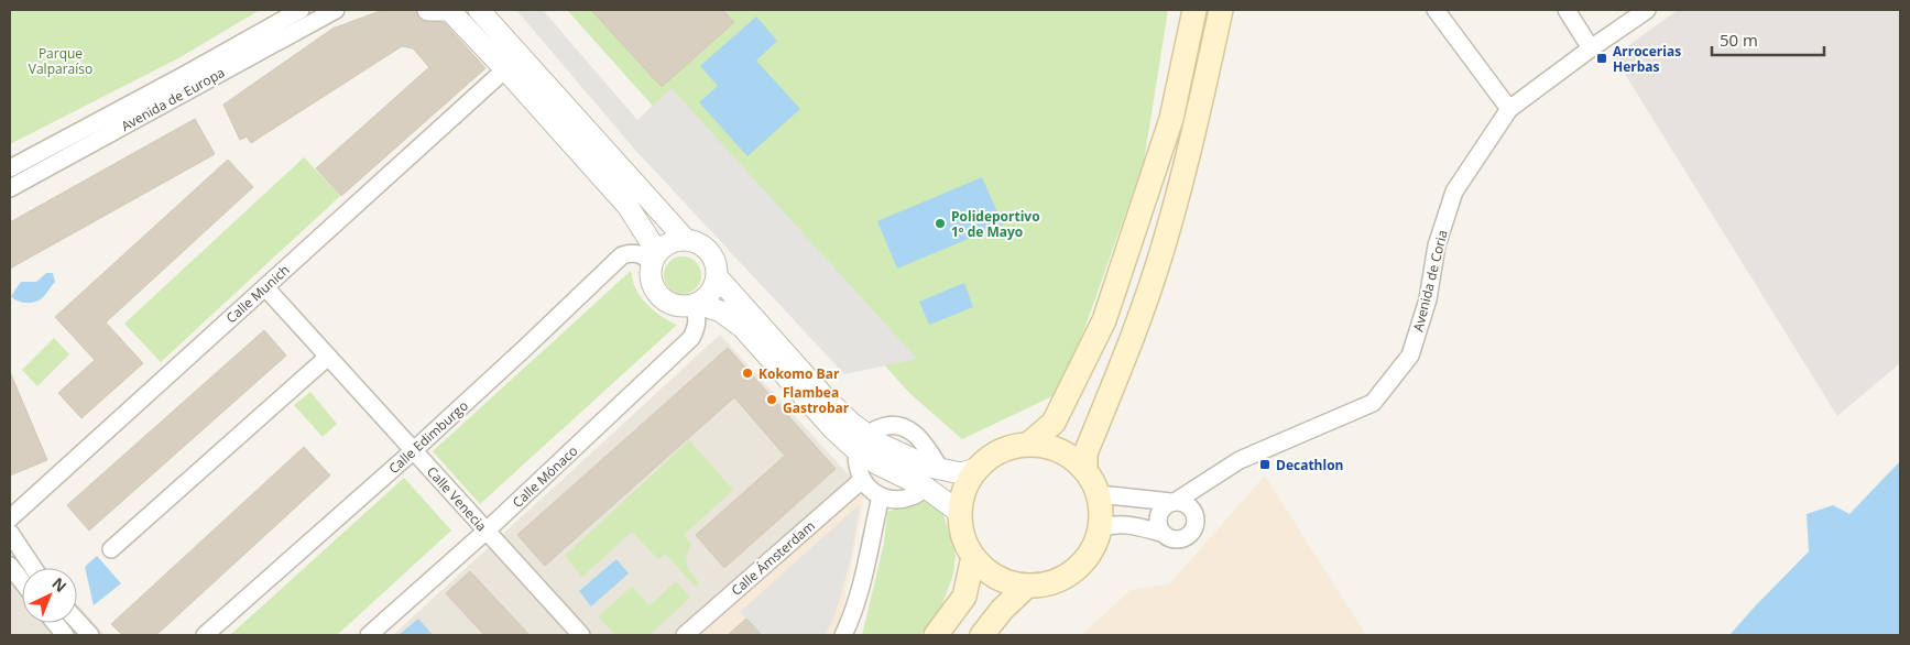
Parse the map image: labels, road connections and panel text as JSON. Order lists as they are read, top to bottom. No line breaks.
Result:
{"streets":{"street":["Avenida de Europa","Avenida de Coria","Calle Munich","Calle Edimburgo","Calle Mónaco","Calle Venecia","Calle Ámsterdam"]},"crossings":[["Calle Munich","Calle Venecia"],["Calle Edimburgo","Calle Mónaco"],["Calle Edimburgo","Calle Venecia"],["Calle Mónaco","Calle Venecia"]],"parks":["Parque Valparaíso"],"places":{"transit":["Arrocerias Herbas","Decathlon"],"other":["Polideportivo 1º de Mayo","Kokomo Bar","Flambea Gastrobar"]},"scale_bar":"50 m","north":"top right"}
